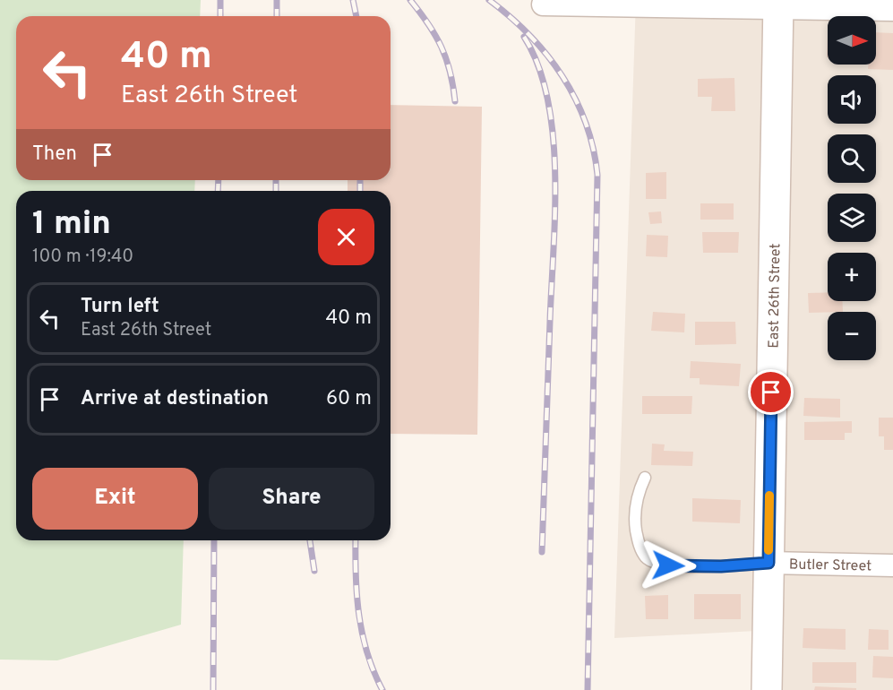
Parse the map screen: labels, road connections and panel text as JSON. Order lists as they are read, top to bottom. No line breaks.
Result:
{"streets":{"street":["East 26th Street","Butler Street"]},"crossings":[["East 26th Street","Butler Street"]],"north":"right","page":{"map_buttons":["+","−"],"turn":["40 m","East 26th Street"],"then":"Then","heading":["1 min","100 m · 19:40"],"list":[{"name":"Turn left","note":"East 26th Street","value":"40 m"},{"name":"Arrive at destination","value":"60 m"}],"buttons":["Exit","Share"]}}
